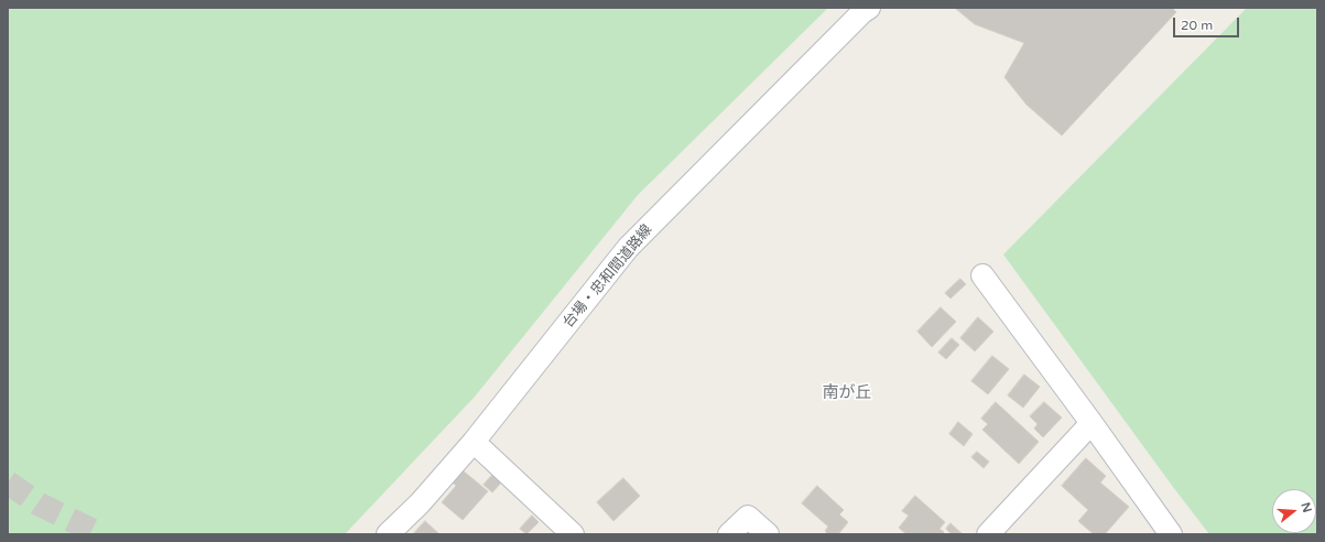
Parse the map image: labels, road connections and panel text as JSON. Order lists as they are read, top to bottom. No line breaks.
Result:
{"streets":{"street":["台場・忠和間道路線"]},"districts":["南が丘"],"scale_bar":"20 m","north":"right"}
